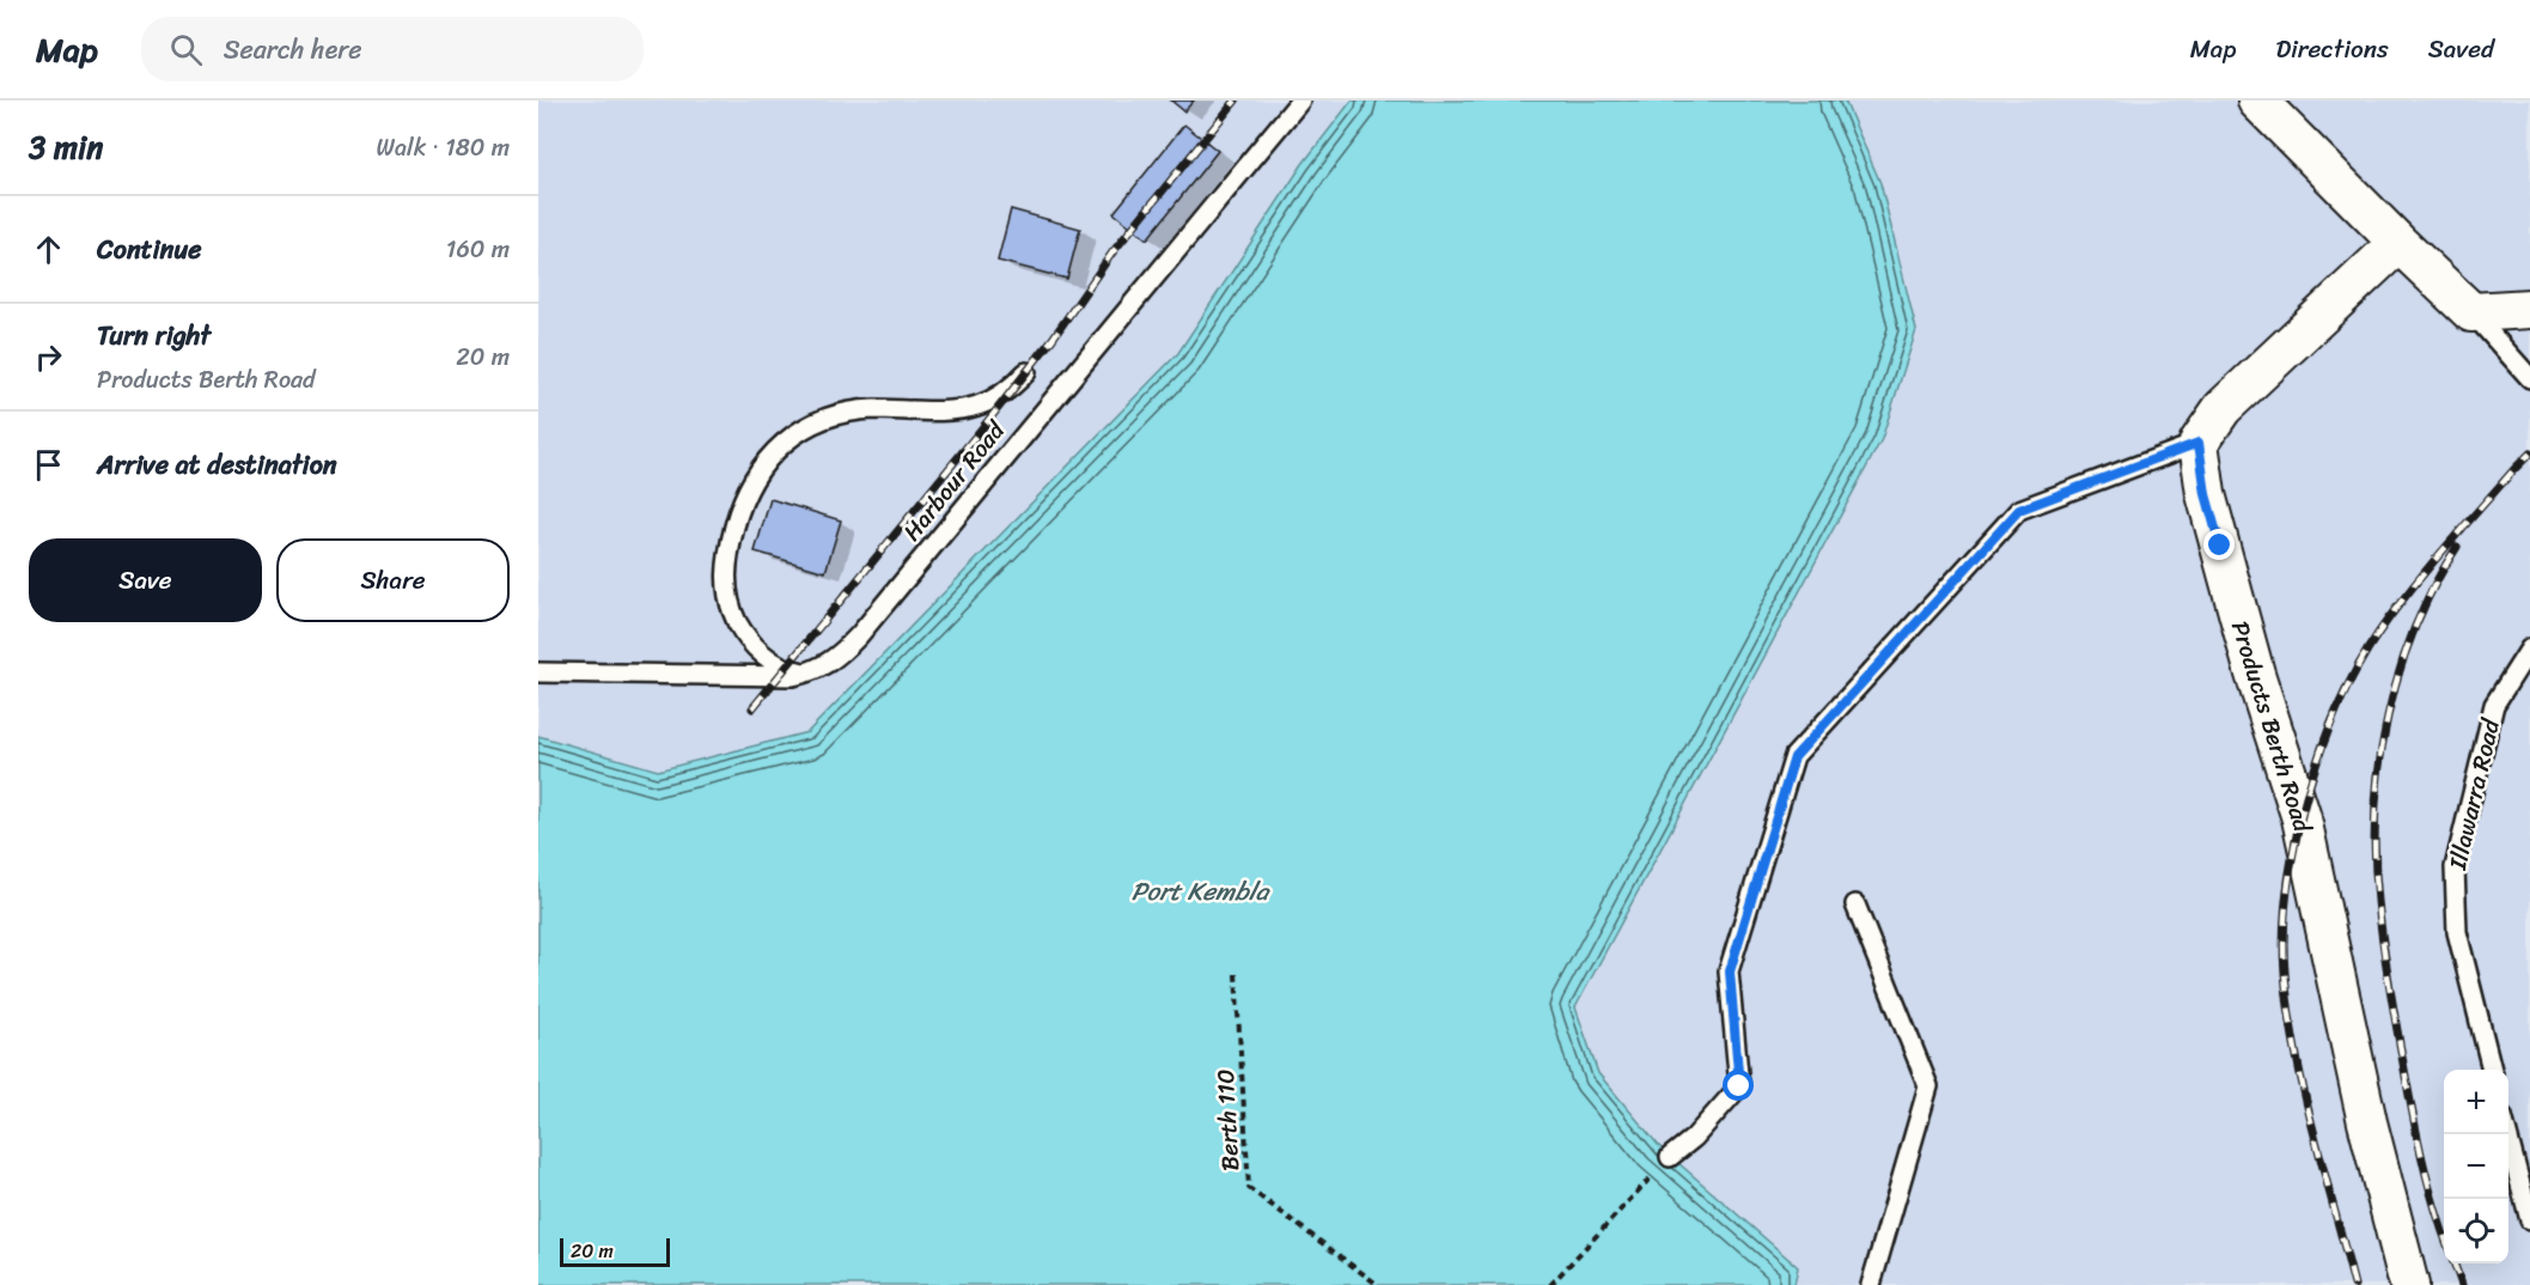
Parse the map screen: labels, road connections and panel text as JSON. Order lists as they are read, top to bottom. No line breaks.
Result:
{"streets":{"street":["Products Berth Road"],"lane":["Harbour Road","Illawarra Road"],"path":["Berth 110"]},"water":["Port Kembla"],"scale_bar":"20 m","page":{"header":"Map","search":"Search here","nav":["Map","Directions","Saved"],"heading":["3 min","Walk · 180 m"],"list":[["Continue","160 m"],["Turn right","Products Berth Road","20 m"],"Arrive at destination"],"buttons":["Save","Share"],"map_buttons":["+","−"],"scale":"20 m"}}
